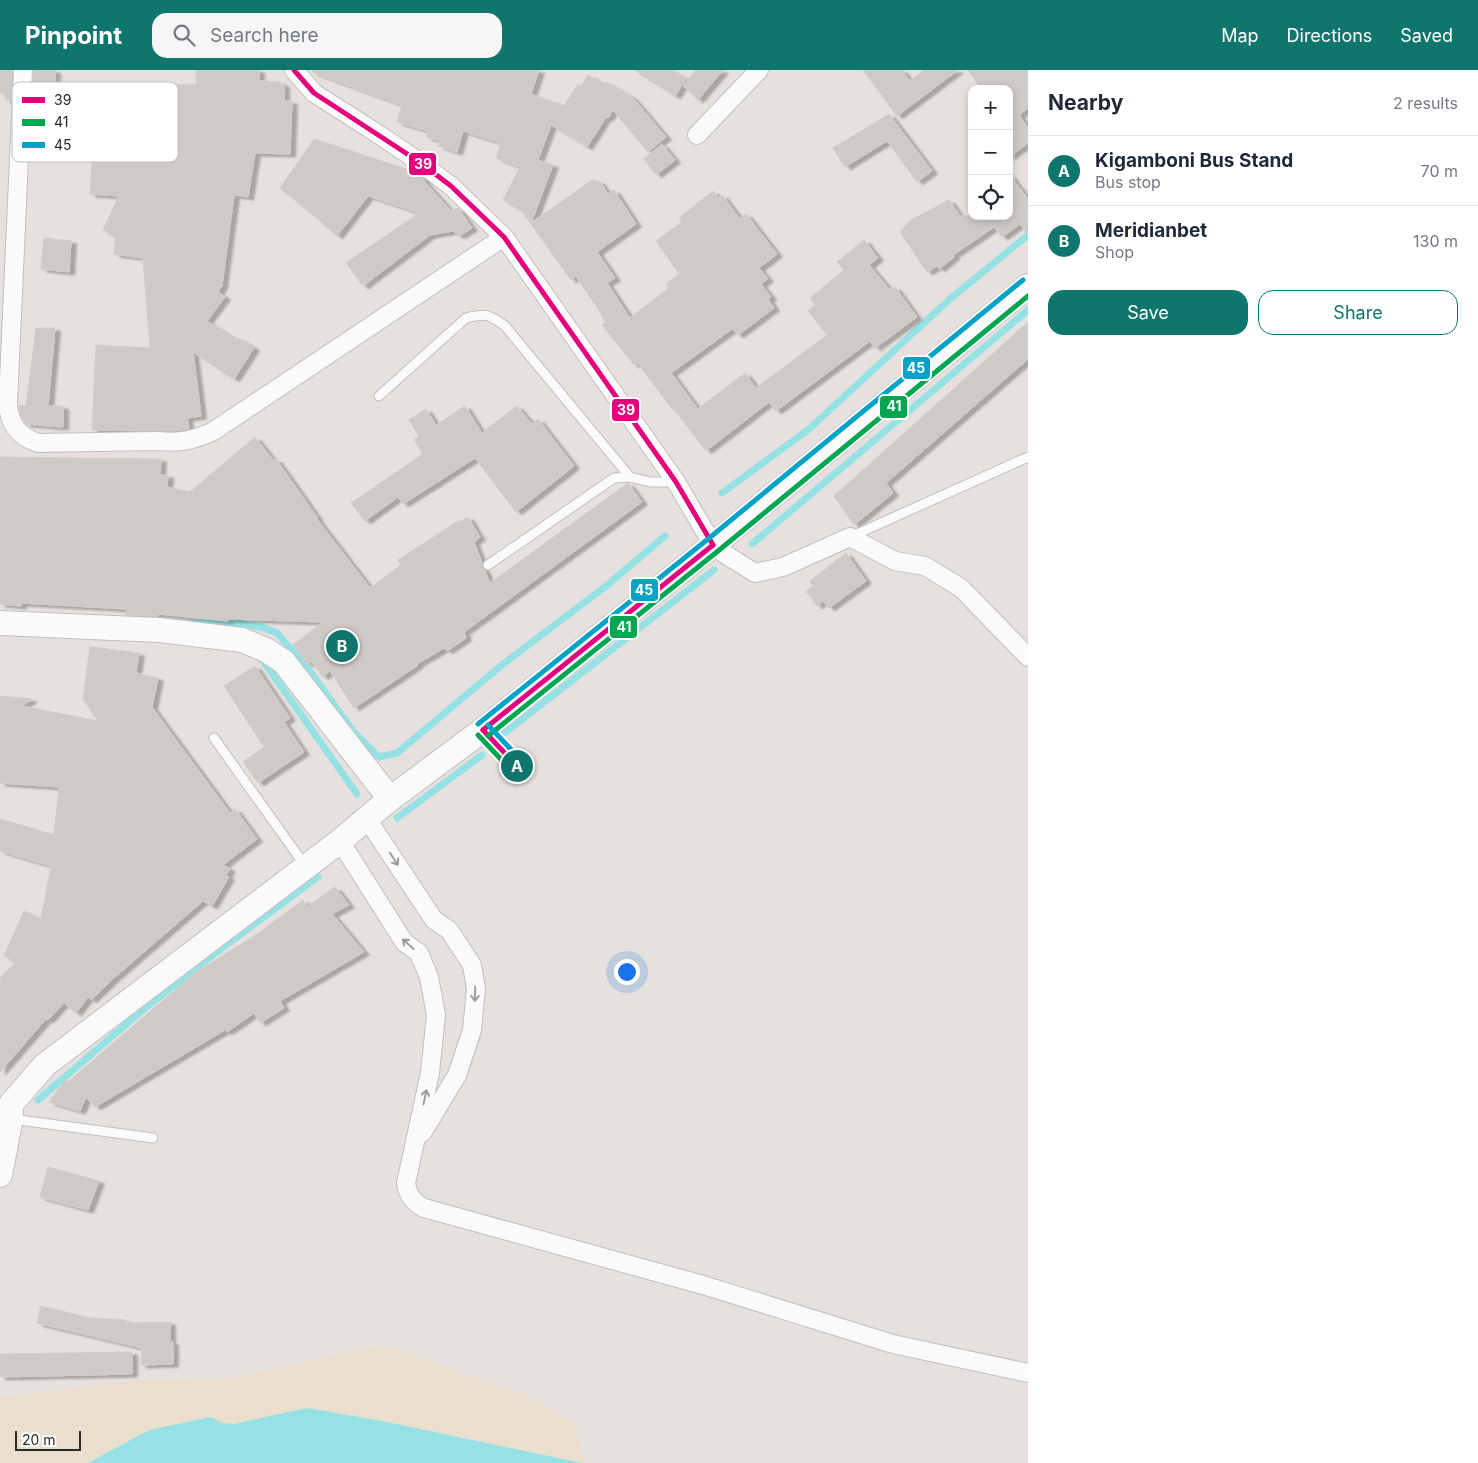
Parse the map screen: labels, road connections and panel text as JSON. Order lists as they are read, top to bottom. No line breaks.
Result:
{"lines":["transit line 39","transit line 45","transit line 41"],"legend":["39","41","45"],"scale_bar":"20 m","page":{"header":"Pinpoint","search":"Search here","nav":["Map","Directions","Saved"],"heading":["Nearby","2 results"],"map_buttons":["+","−"],"list":[{"mark":"A","name":"Kigamboni Bus Stand","note":"Bus stop","value":"70 m"},{"mark":"B","name":"Meridianbet","note":"Shop","value":"130 m"}],"buttons":["Save","Share"],"pins":["B","A"],"scale":"20 m"}}
